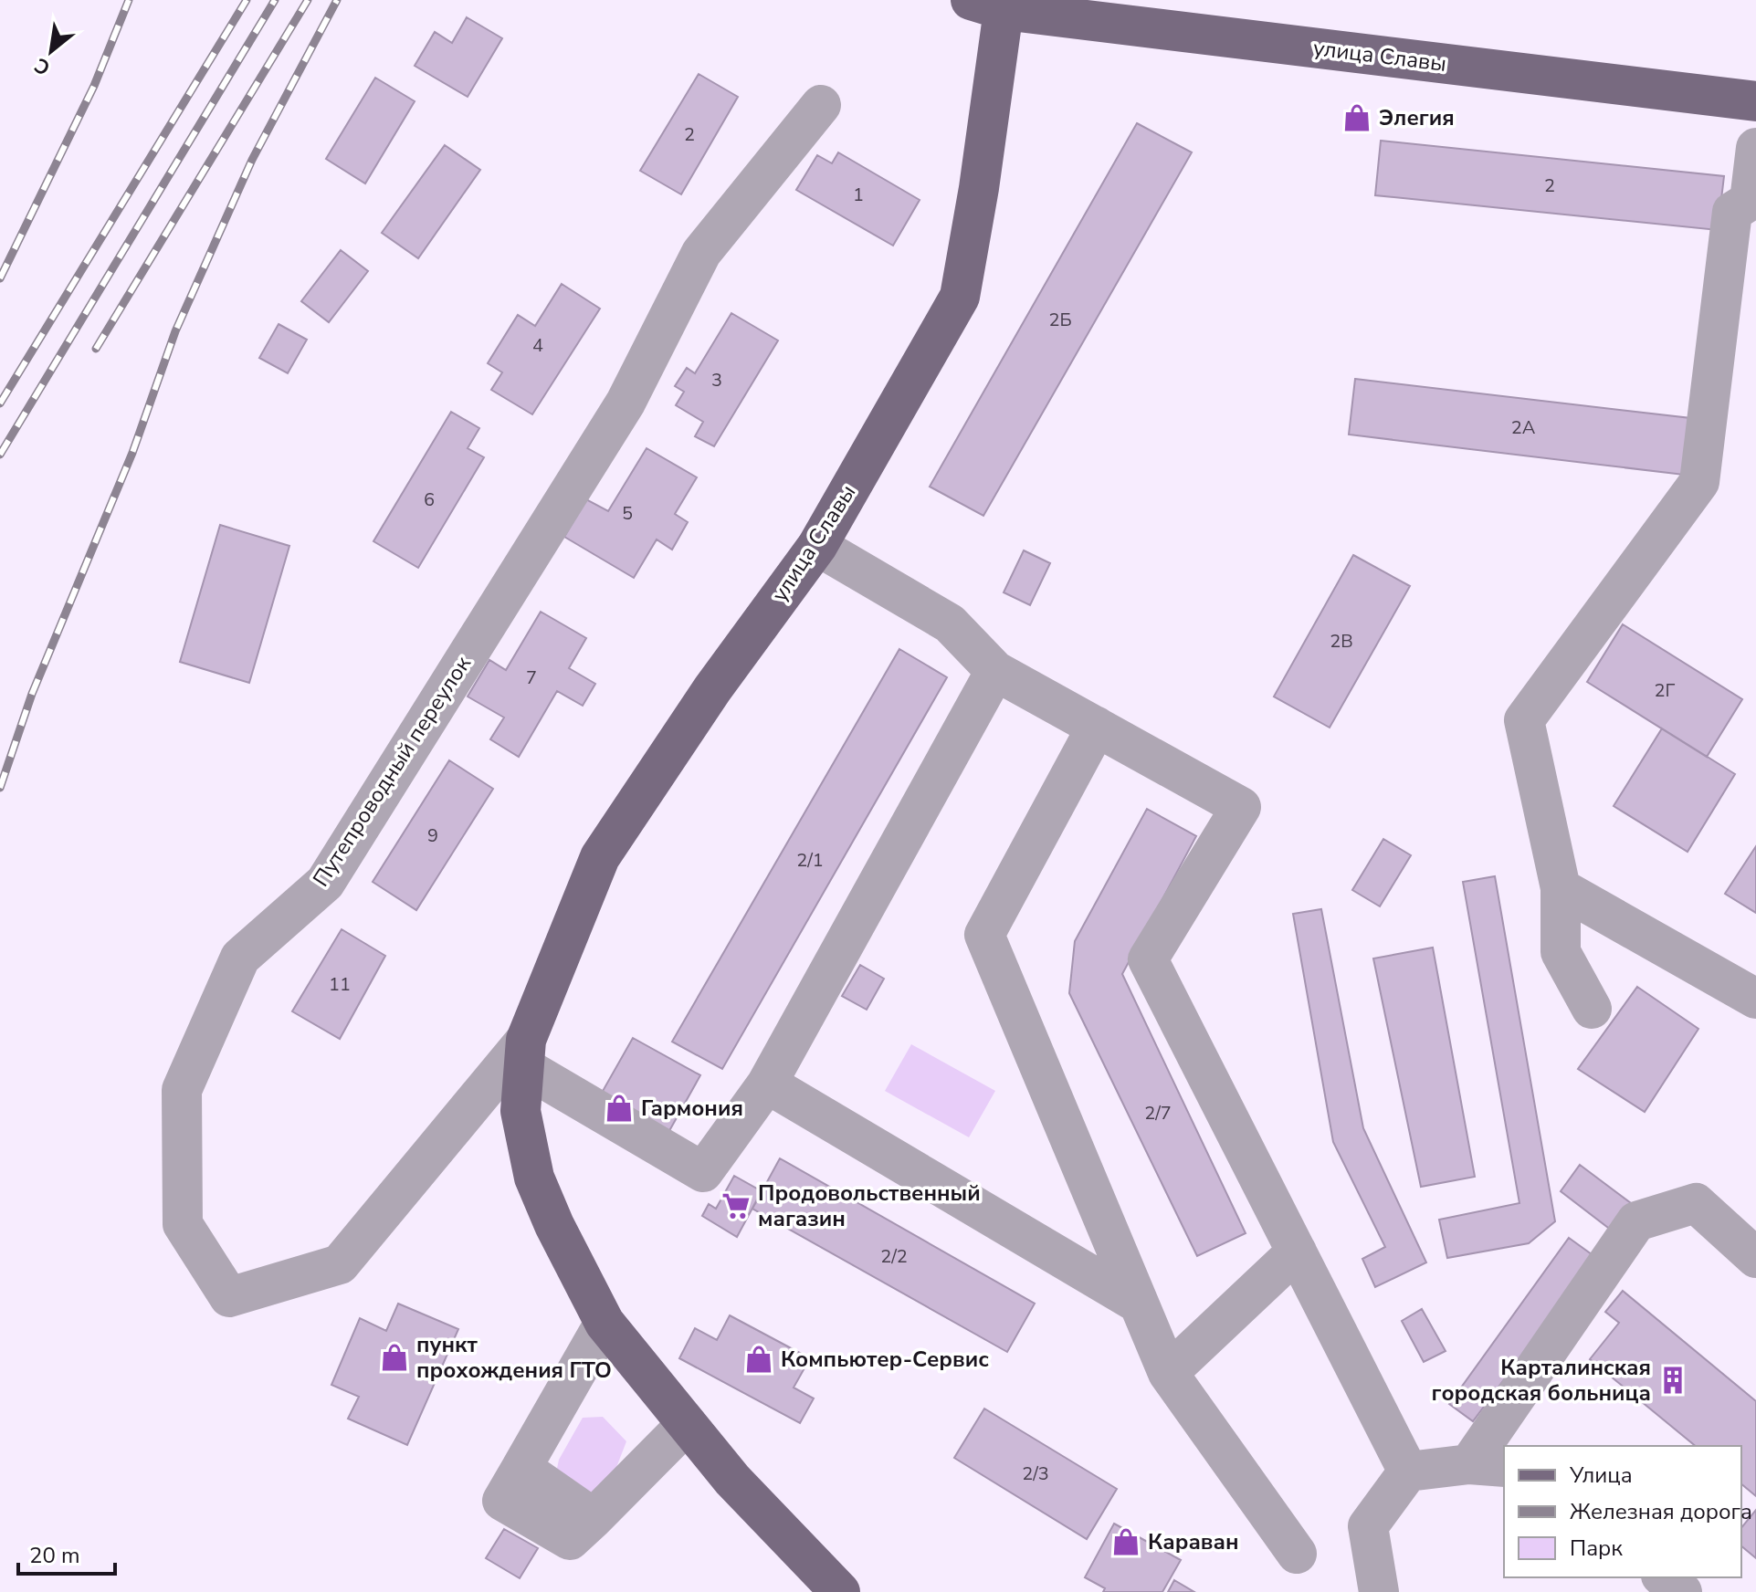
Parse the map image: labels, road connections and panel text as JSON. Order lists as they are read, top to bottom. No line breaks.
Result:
{"streets":{"main road":["улица Славы"],"street":["Путепроводный переулок"]},"crossings":[["улица Славы","Путепроводный переулок"]],"places":{"shop":["Элегия","Гармония","пункт прохождения ГТО","Компьютер-Сервис","Караван"],"supermarket":["Продовольственный магазин"],"building":["Карталинская городская больница"]},"house_numbers":["2","2","1","2Б","4","3","2А","6","5","2В","7","2Г","9","2/1","11","2/7","2/2","2/3"],"legend":["Улица","Железная дорога","Парк"],"scale_bar":"20 m","north":"bottom left"}
